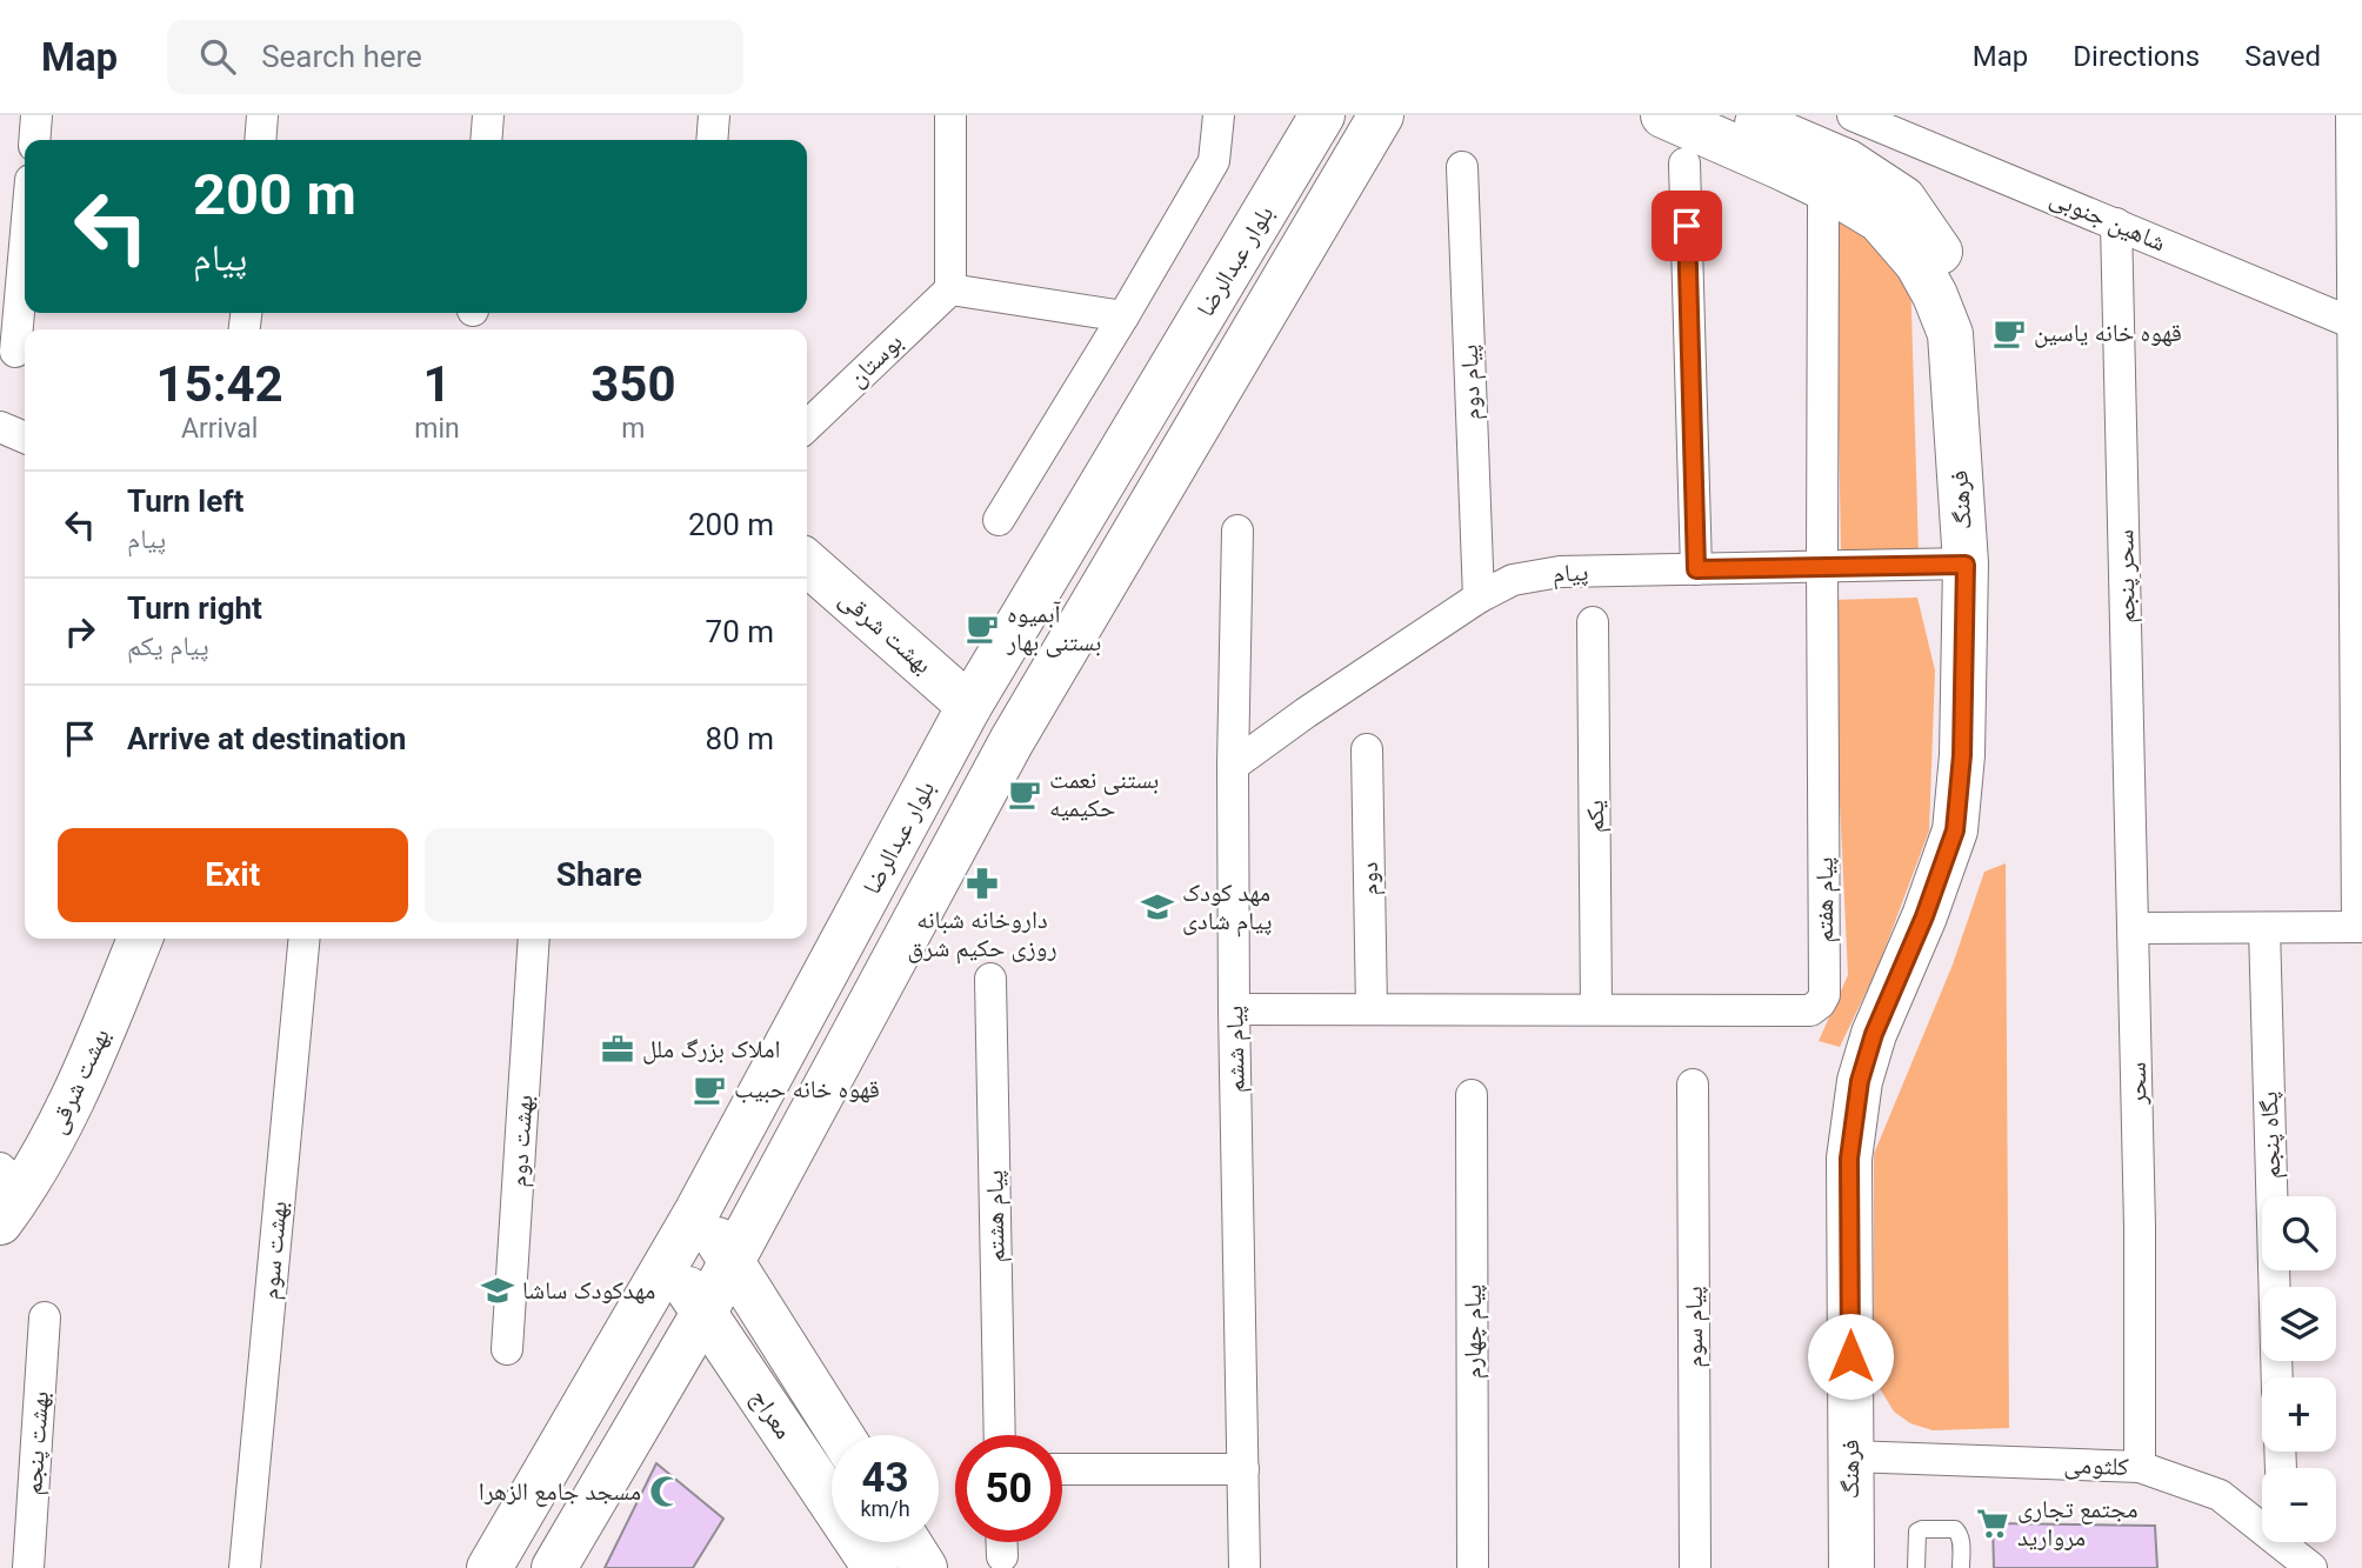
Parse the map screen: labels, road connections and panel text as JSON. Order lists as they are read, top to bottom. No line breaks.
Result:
{"streets":{"main road":["بلوار عبدالرضا","فرهنگ","بهشت شرقی","معراج"],"street":["شاهین جنوبی","بوستان","پیام دوم","پیام","سحر پنجم","یکم","دوم","پیام هفتم","پیام ششم","سحر","پگاه پنجم","بهشت دوم","پیام هشتم","بهشت سوم","پیام سوم","پیام چهارم","بهشت پنجم","کلثومی"]},"crossings":[["شاهین جنوبی","سحر پنجم"],["بلوار عبدالرضا","بهشت شرقی"],["بلوار عبدالرضا","معراج"],["پیام دوم","پیام"],["فرهنگ","پیام"],["فرهنگ","کلثومی"],["پیام","پیام هفتم"],["پیام","پیام ششم"],["سحر پنجم","سحر"],["یکم","پیام هفتم"],["دوم","پیام هفتم"],["پیام هفتم","پیام ششم"],["سحر","کلثومی"]],"places":{"cafe":["قهوه خانه یاسین","آبمیوه بستنی بهار","بستنی نعمت حکیمیه","قهوه خانه حبیب"],"pharmacy":["داروخانه شبانه روزی حکیم شرق"],"school or university":["مهد کودک پیام شادی","مهدکودک ساشا"],"office":["املاک بزرگ ملل"],"mosque":["مسجد جامع الزهرا"],"supermarket":["مجتمع تجاری مروارید"]},"page":{"header":"Map","search":"Search here","nav":["Map","Directions","Saved"],"turn":["200 m","پیام"],"eta":["15:42","Arrival","1","min","350","m"],"list":[{"name":"Turn left","note":"پیام","value":"200 m"},{"name":"Turn right","note":"پیام یکم","value":"70 m"},{"name":"Arrive at destination","value":"80 m"}],"buttons":["Exit","Share"],"map_buttons":["+","−"],"speed":"43 km/h","limit":"50"}}
